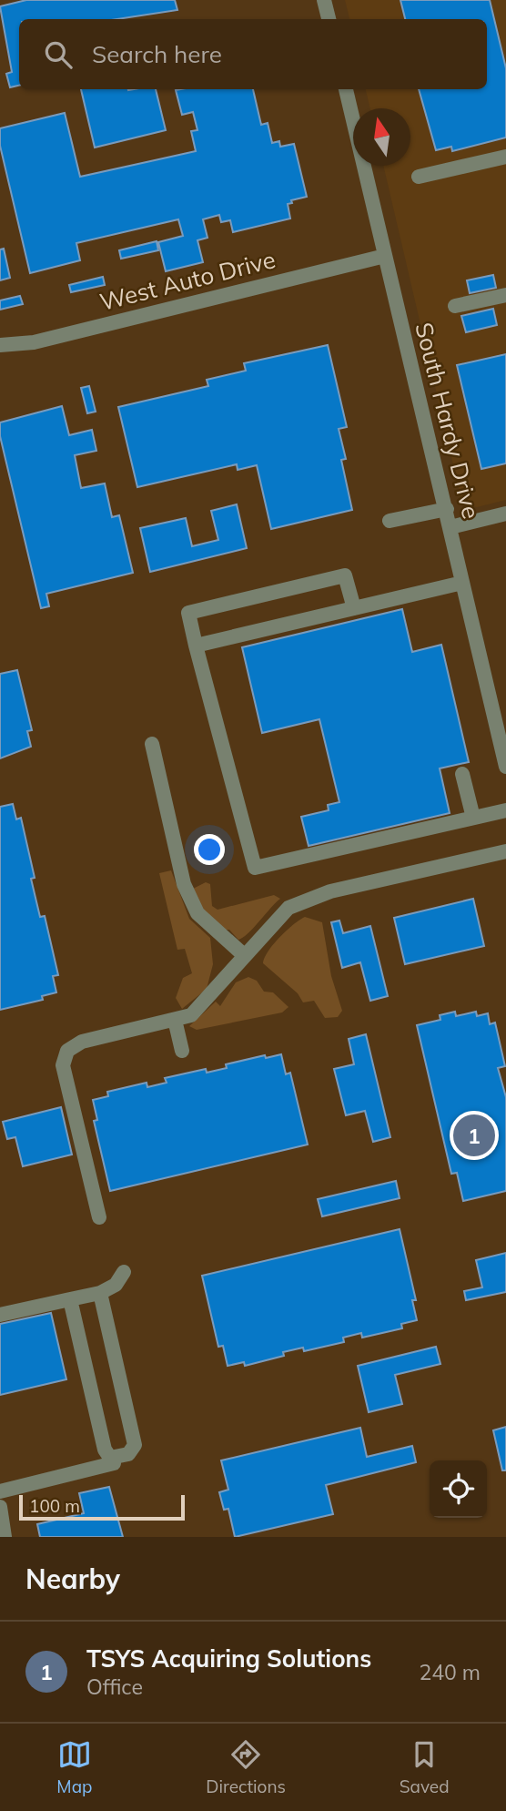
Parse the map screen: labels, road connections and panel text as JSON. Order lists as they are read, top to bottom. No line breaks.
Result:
{"streets":{"street":["West Auto Drive","South Hardy Drive"]},"crossings":[["West Auto Drive","South Hardy Drive"]],"scale_bar":"100 m","north":"top","page":{"search":"Search here","pins":"1","scale":"100 m","heading":"Nearby","list":[{"mark":"1","name":"TSYS Acquiring Solutions","note":"Office","value":"240 m"}],"nav":["Map","Directions","Saved"]}}
